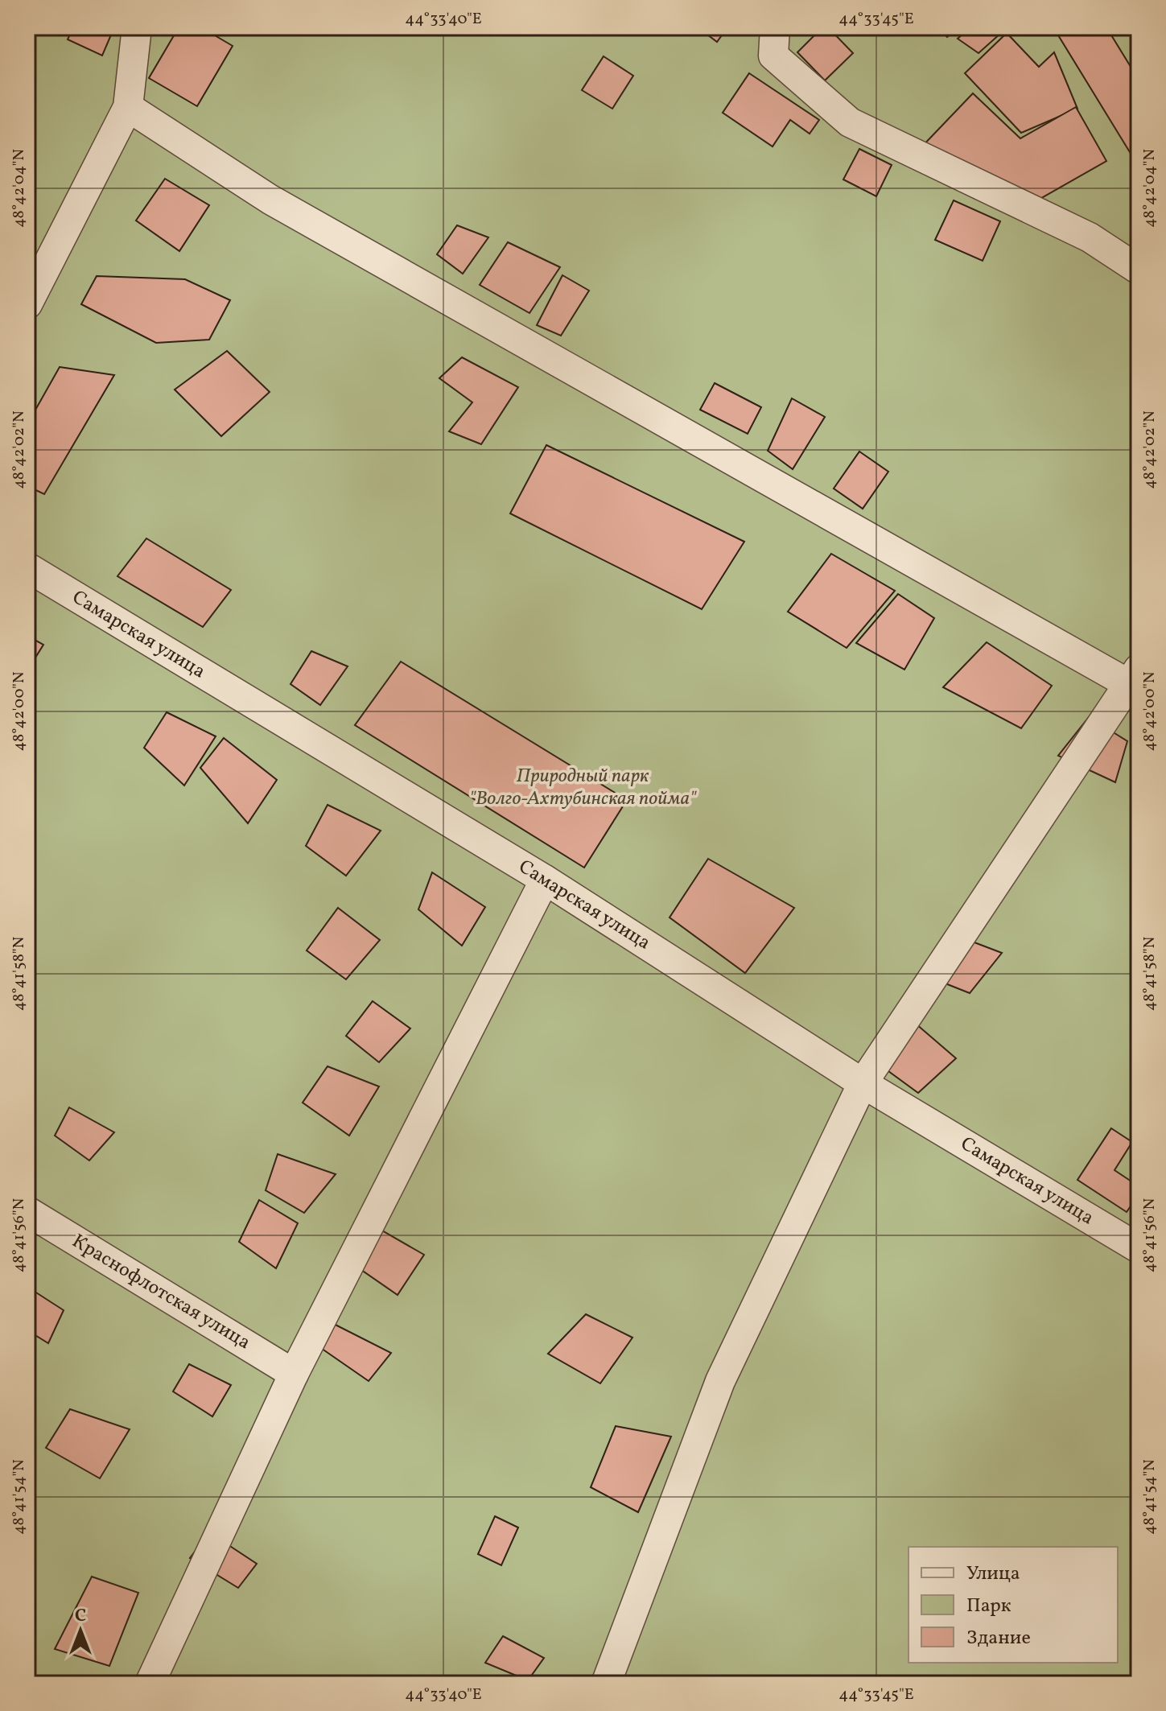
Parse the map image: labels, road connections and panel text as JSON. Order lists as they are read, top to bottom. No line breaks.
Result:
{"streets":{"street":["Самарская улица","Краснофлотская улица"]},"parks":["Природный парк \"Волго-Ахтубинская пойма\""],"legend":["Улица","Парк","Здание"],"north":"top","coordinates":["44°33'40\"E","44°33'45\"E","48°42'04\"N","48°42'02\"N","48°42'00\"N","48°41'58\"N","48°41'56\"N","48°41'54\"N"]}
